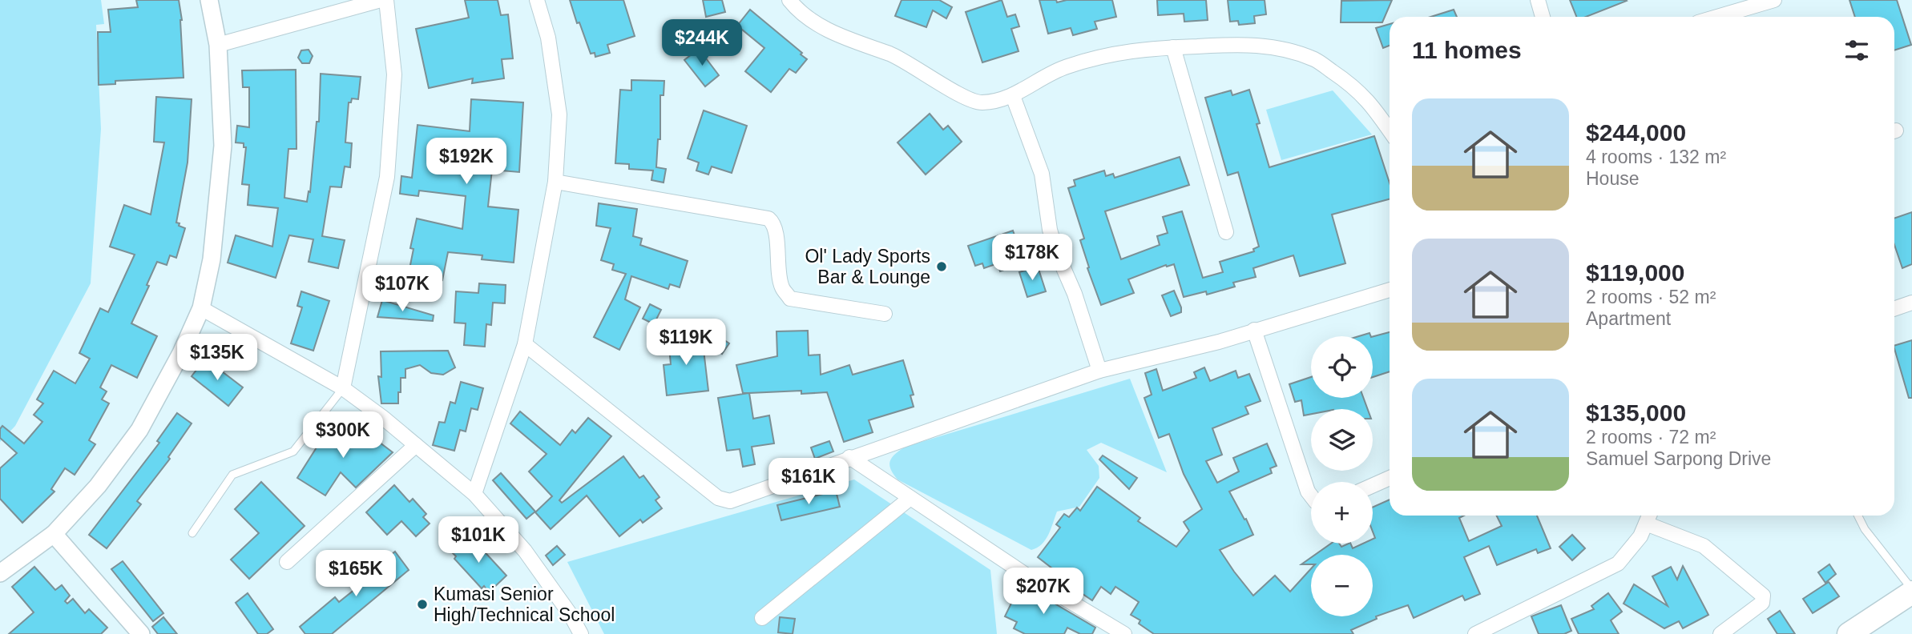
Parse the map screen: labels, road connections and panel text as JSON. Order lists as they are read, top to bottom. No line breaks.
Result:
{"places":["Ol' Lady Sports Bar & Lounge","Kumasi Senior High/Technical School"],"page":{"heading":"11 homes","price":["$244K","$192K","$178K","$107K","$119K","$135K","$300K","$161K","$101K","$165K","$207K"],"list":[{"name":"$244,000","note":"4 rooms · 132 m² · House"},{"name":"$119,000","note":"2 rooms · 52 m² · Apartment"},{"name":"$135,000","note":"2 rooms · 72 m² · Samuel Sarpong Drive"}],"map_buttons":["+","−"]}}
